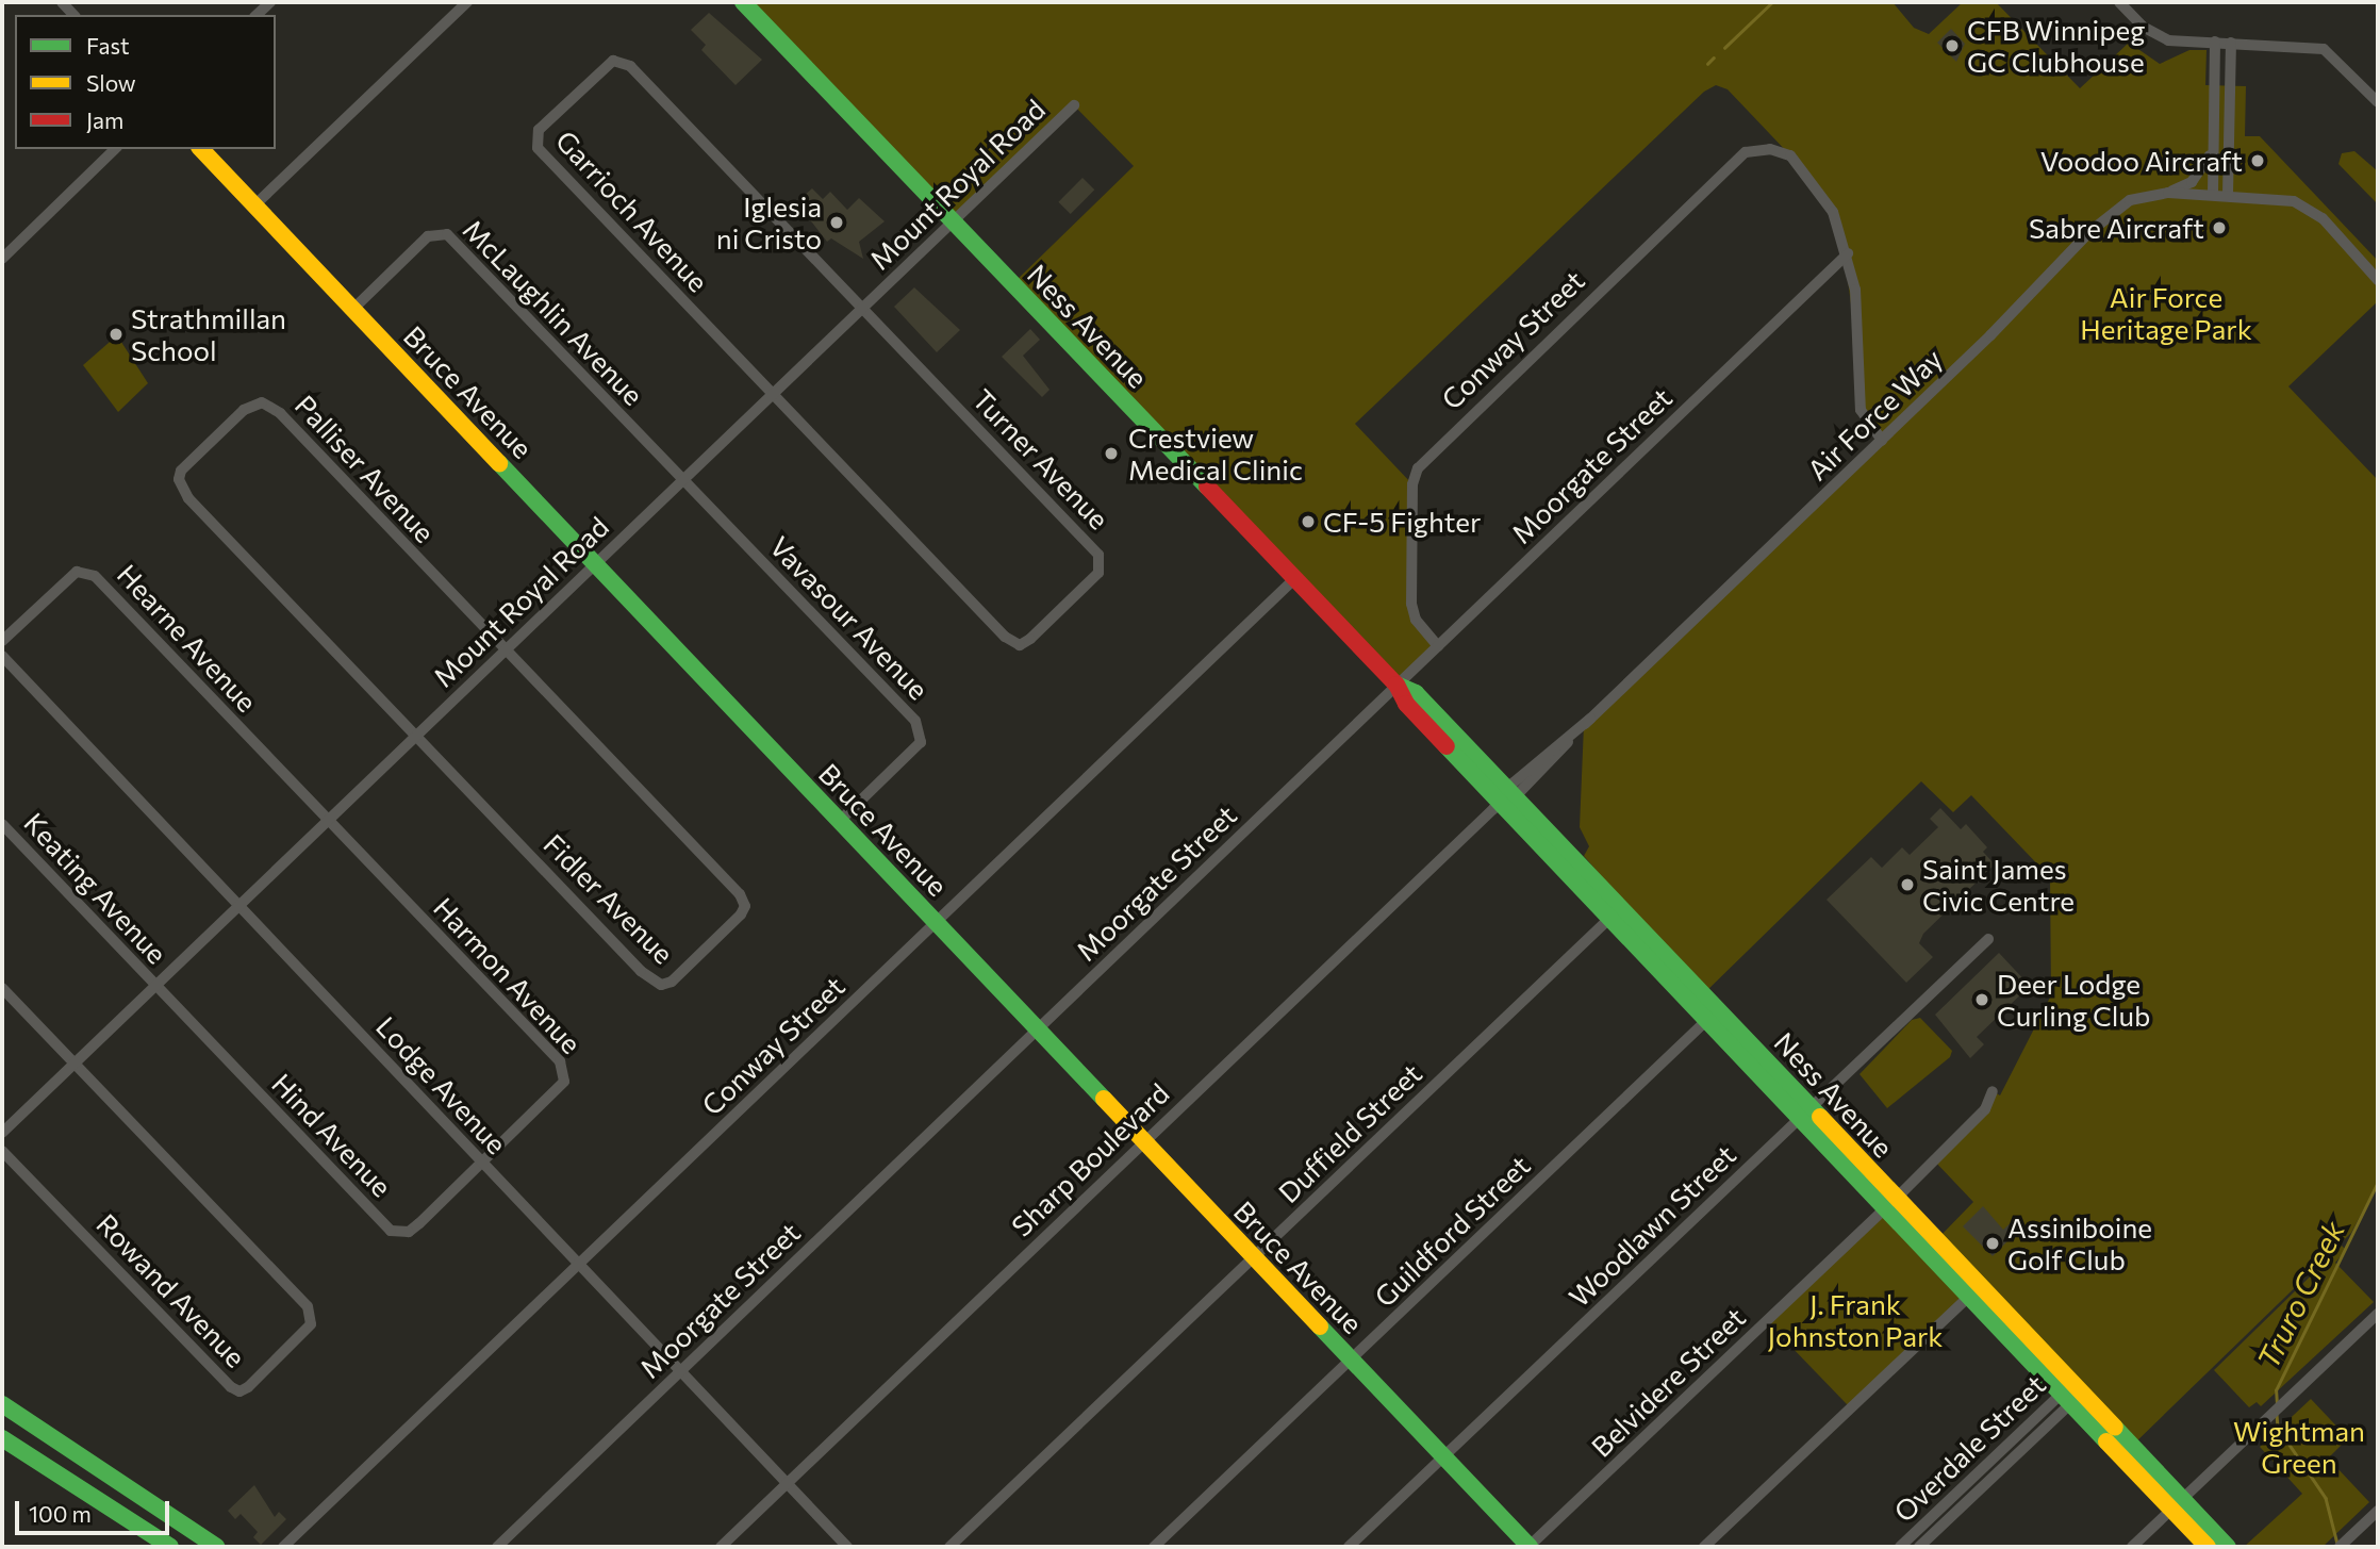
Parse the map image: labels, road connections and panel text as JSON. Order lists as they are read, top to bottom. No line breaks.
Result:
{"streets":{"main road":["Ness Avenue","Bruce Avenue"],"street":["Mount Royal Road","Garrioch Avenue","McLaughlin Avenue","Conway Street","Air Force Way","Turner Avenue","Moorgate Street","Palliser Avenue","Vavasour Avenue","Hearne Avenue","Keating Avenue","Fidler Avenue","Harmon Avenue","Lodge Avenue","Duffield Street","Hind Avenue","Sharp Boulevard","Woodlawn Street","Guildford Street","Rowand Avenue","Belvidere Street","Overdale Street"]},"crossings":[["Mount Royal Road","Garrioch Avenue"],["Mount Royal Road","McLaughlin Avenue"],["Mount Royal Road","Ness Avenue"],["Mount Royal Road","Bruce Avenue"],["Mount Royal Road","Turner Avenue"],["Mount Royal Road","Palliser Avenue"],["Mount Royal Road","Vavasour Avenue"],["Mount Royal Road","Hearne Avenue"],["Mount Royal Road","Keating Avenue"],["Mount Royal Road","Fidler Avenue"],["Mount Royal Road","Harmon Avenue"],["Mount Royal Road","Lodge Avenue"],["Mount Royal Road","Hind Avenue"],["Mount Royal Road","Rowand Avenue"],["Garrioch Avenue","Turner Avenue"],["McLaughlin Avenue","Bruce Avenue"],["McLaughlin Avenue","Vavasour Avenue"],["Ness Avenue","Conway Street"],["Ness Avenue","Air Force Way"],["Ness Avenue","Moorgate Street"],["Ness Avenue","Duffield Street"],["Ness Avenue","Sharp Boulevard"],["Ness Avenue","Woodlawn Street"],["Ness Avenue","Guildford Street"],["Ness Avenue","Belvidere Street"],["Ness Avenue","Overdale Street"],["Conway Street","Bruce Avenue"],["Conway Street","Moorgate Street"],["Conway Street","Lodge Avenue"],["Bruce Avenue","Moorgate Street"],["Bruce Avenue","Vavasour Avenue"],["Bruce Avenue","Duffield Street"],["Bruce Avenue","Sharp Boulevard"],["Bruce Avenue","Woodlawn Street"],["Bruce Avenue","Guildford Street"],["Bruce Avenue","Belvidere Street"],["Air Force Way","Sharp Boulevard"],["Moorgate Street","Lodge Avenue"],["Palliser Avenue","Fidler Avenue"],["Hearne Avenue","Harmon Avenue"],["Keating Avenue","Hind Avenue"],["Harmon Avenue","Lodge Avenue"],["Harmon Avenue","Hind Avenue"],["Lodge Avenue","Hind Avenue"],["Lodge Avenue","Sharp Boulevard"]],"water":["Truro Creek"],"parks":["Air Force Heritage Park","J. Frank Johnston Park","Wightman Green"],"places":["CFB Winnipeg GC Clubhouse","Voodoo Aircraft","Iglesia ni Cristo","Sabre Aircraft","Strathmillan School","Crestview Medical Clinic","CF-5 Fighter","Saint James Civic Centre","Deer Lodge Curling Club","Assiniboine Golf Club"],"legend":["Fast","Slow","Jam"],"scale_bar":"100 m"}
